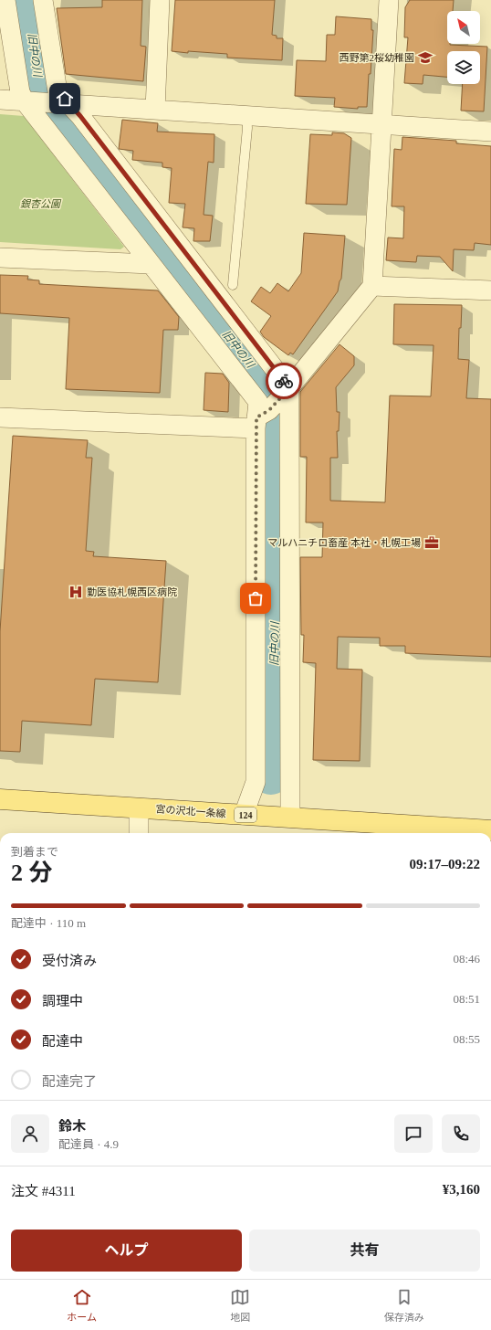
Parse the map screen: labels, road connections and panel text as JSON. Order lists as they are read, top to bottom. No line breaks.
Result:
{"streets":{"main road":["宮の沢北一条線","124"]},"water":["旧中の川"],"parks":["銀杏公園"],"places":{"school or university":["西野第2桜幼稚園"],"office":["マルハニチロ畜産 本社・札幌工場"],"hospital":["勤医協札幌西区病院"]},"north":"top left","page":{"heading":["2 分","到着まで","09:17–09:22"],"panel":["鈴木","配達員 · 4.9","注文 #4311","¥3,160"],"bar":"配達中 · 110 m","list":[["受付済み","08:46"],["調理中","08:51"],["配達中","08:55"],"配達完了"],"buttons":["ヘルプ","共有"],"tabs":["ホーム","地図","保存済み"]}}
